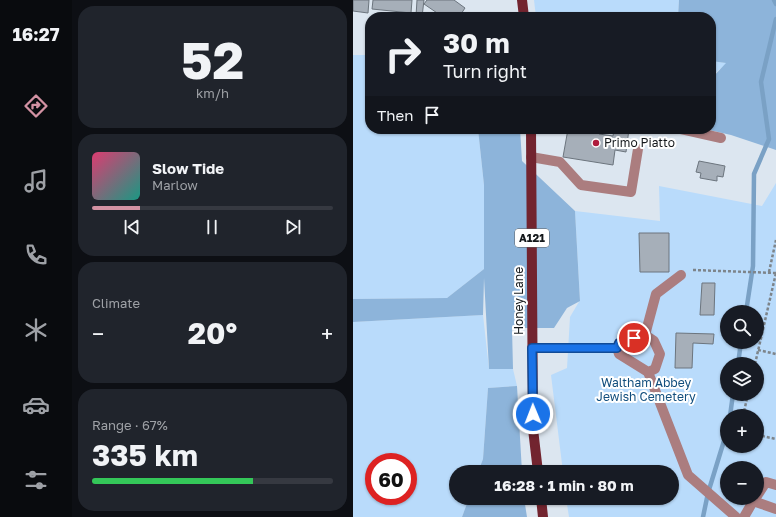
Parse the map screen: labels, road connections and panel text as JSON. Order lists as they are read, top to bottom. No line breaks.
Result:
{"streets":{"main road":["A121","Honey Lane"]},"parks":["Waltham Abbey Jewish Cemetery"],"places":["Primo Piatto"],"page":{"tabs":"16:27","tile":[["52","km/h"],"Climate",["Range · 67%","335 km"]],"turn":["30 m","Turn right"],"then":"Then","song":["Slow Tide","Marlow"],"map_buttons":["+","−"],"heat":["−","20°","+"],"limit":"60","trip":"16:28 · 1 min · 80 m"}}
